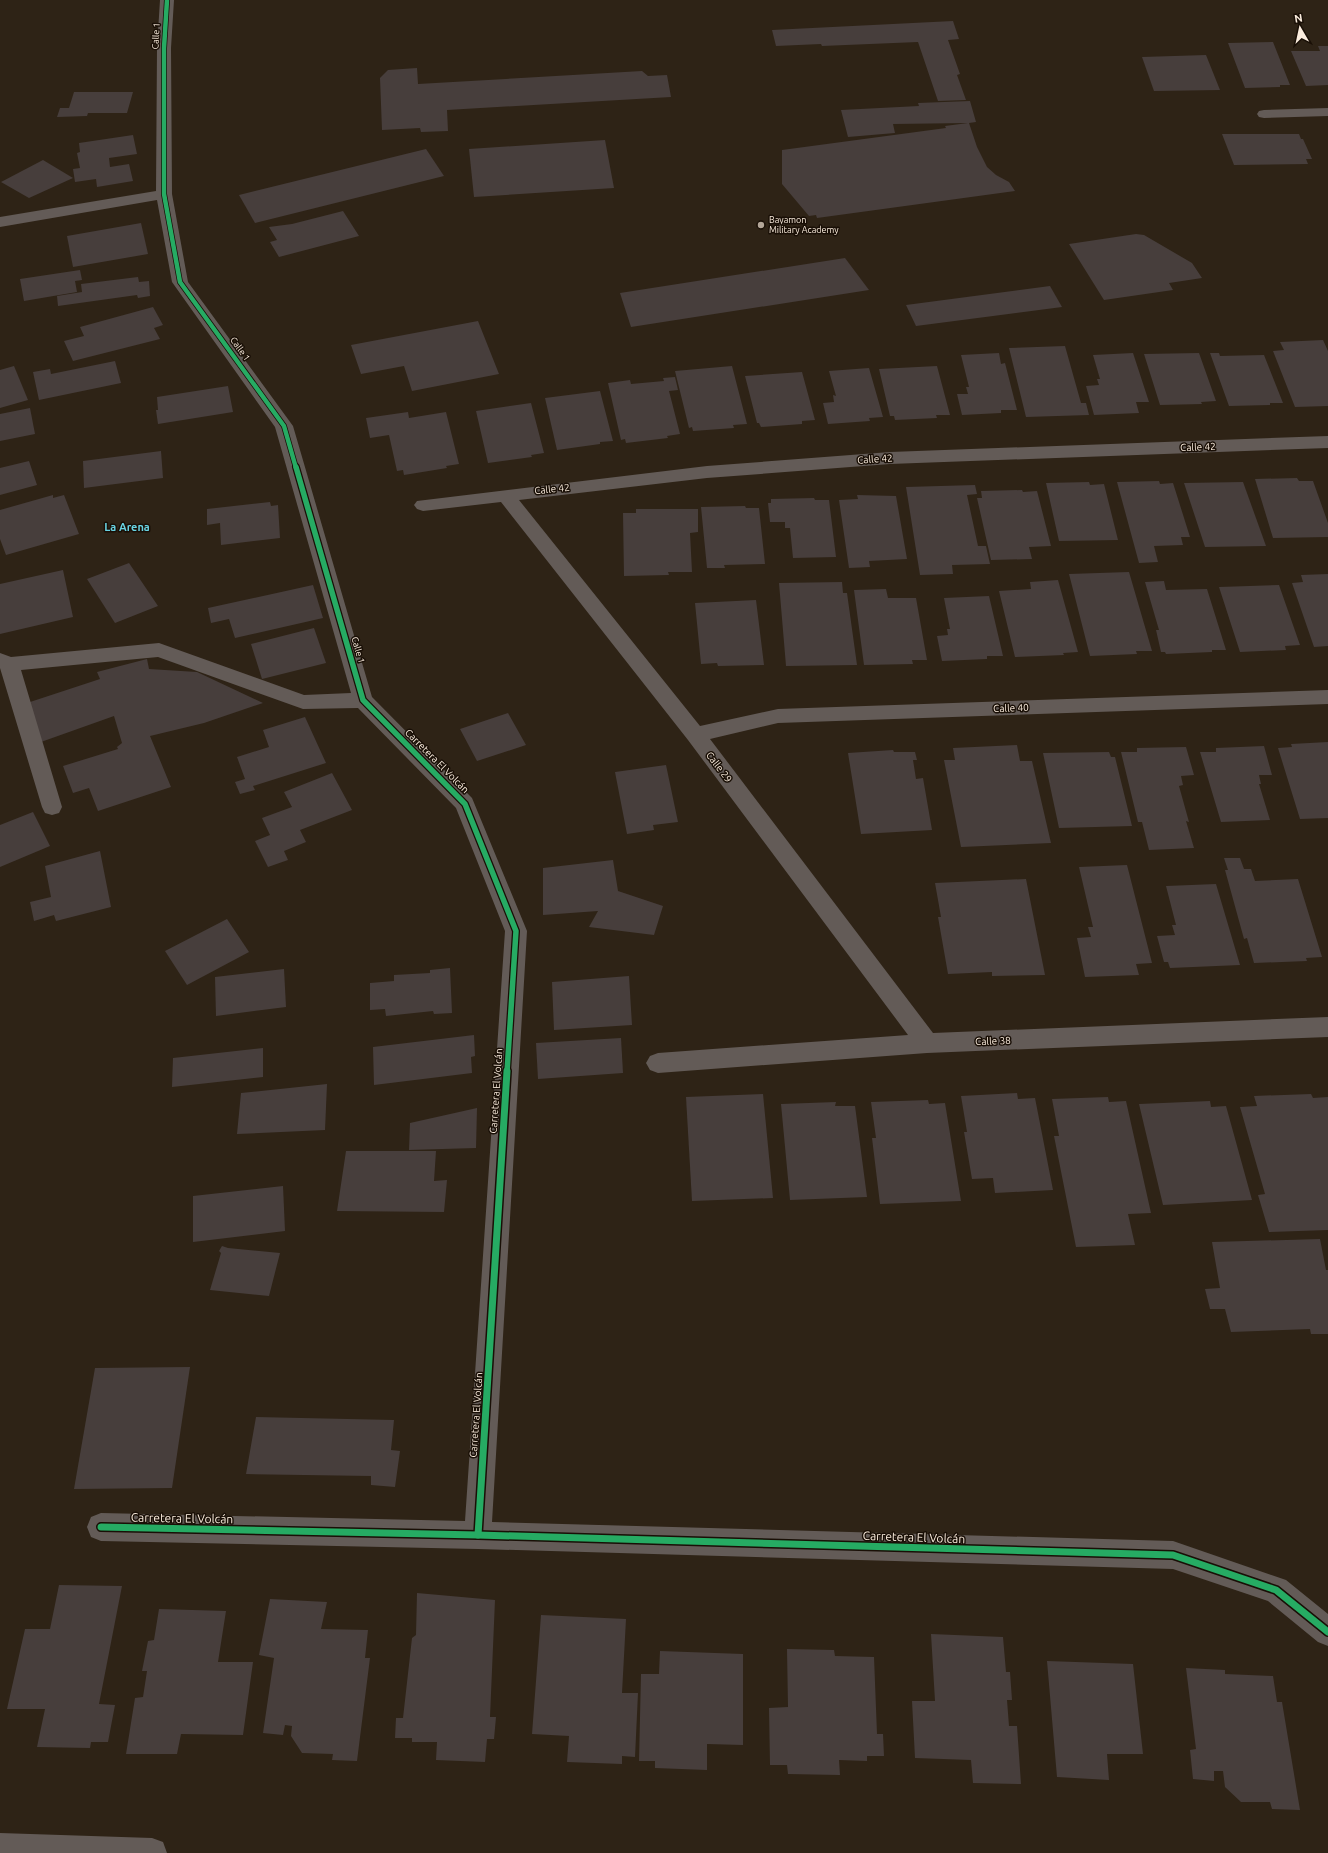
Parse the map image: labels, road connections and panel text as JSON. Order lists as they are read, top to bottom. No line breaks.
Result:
{"streets":{"street":["Calle 1","Calle 42","Calle 40","Carretera El Volcán","Calle 29","Calle 38"]},"crossings":[["Calle 1","Carretera El Volcán"],["Calle 42","Calle 29"],["Calle 40","Calle 29"],["Calle 29","Calle 38"]],"districts":["La Arena"],"places":["Bayamon Military Academy"],"north":"top"}
